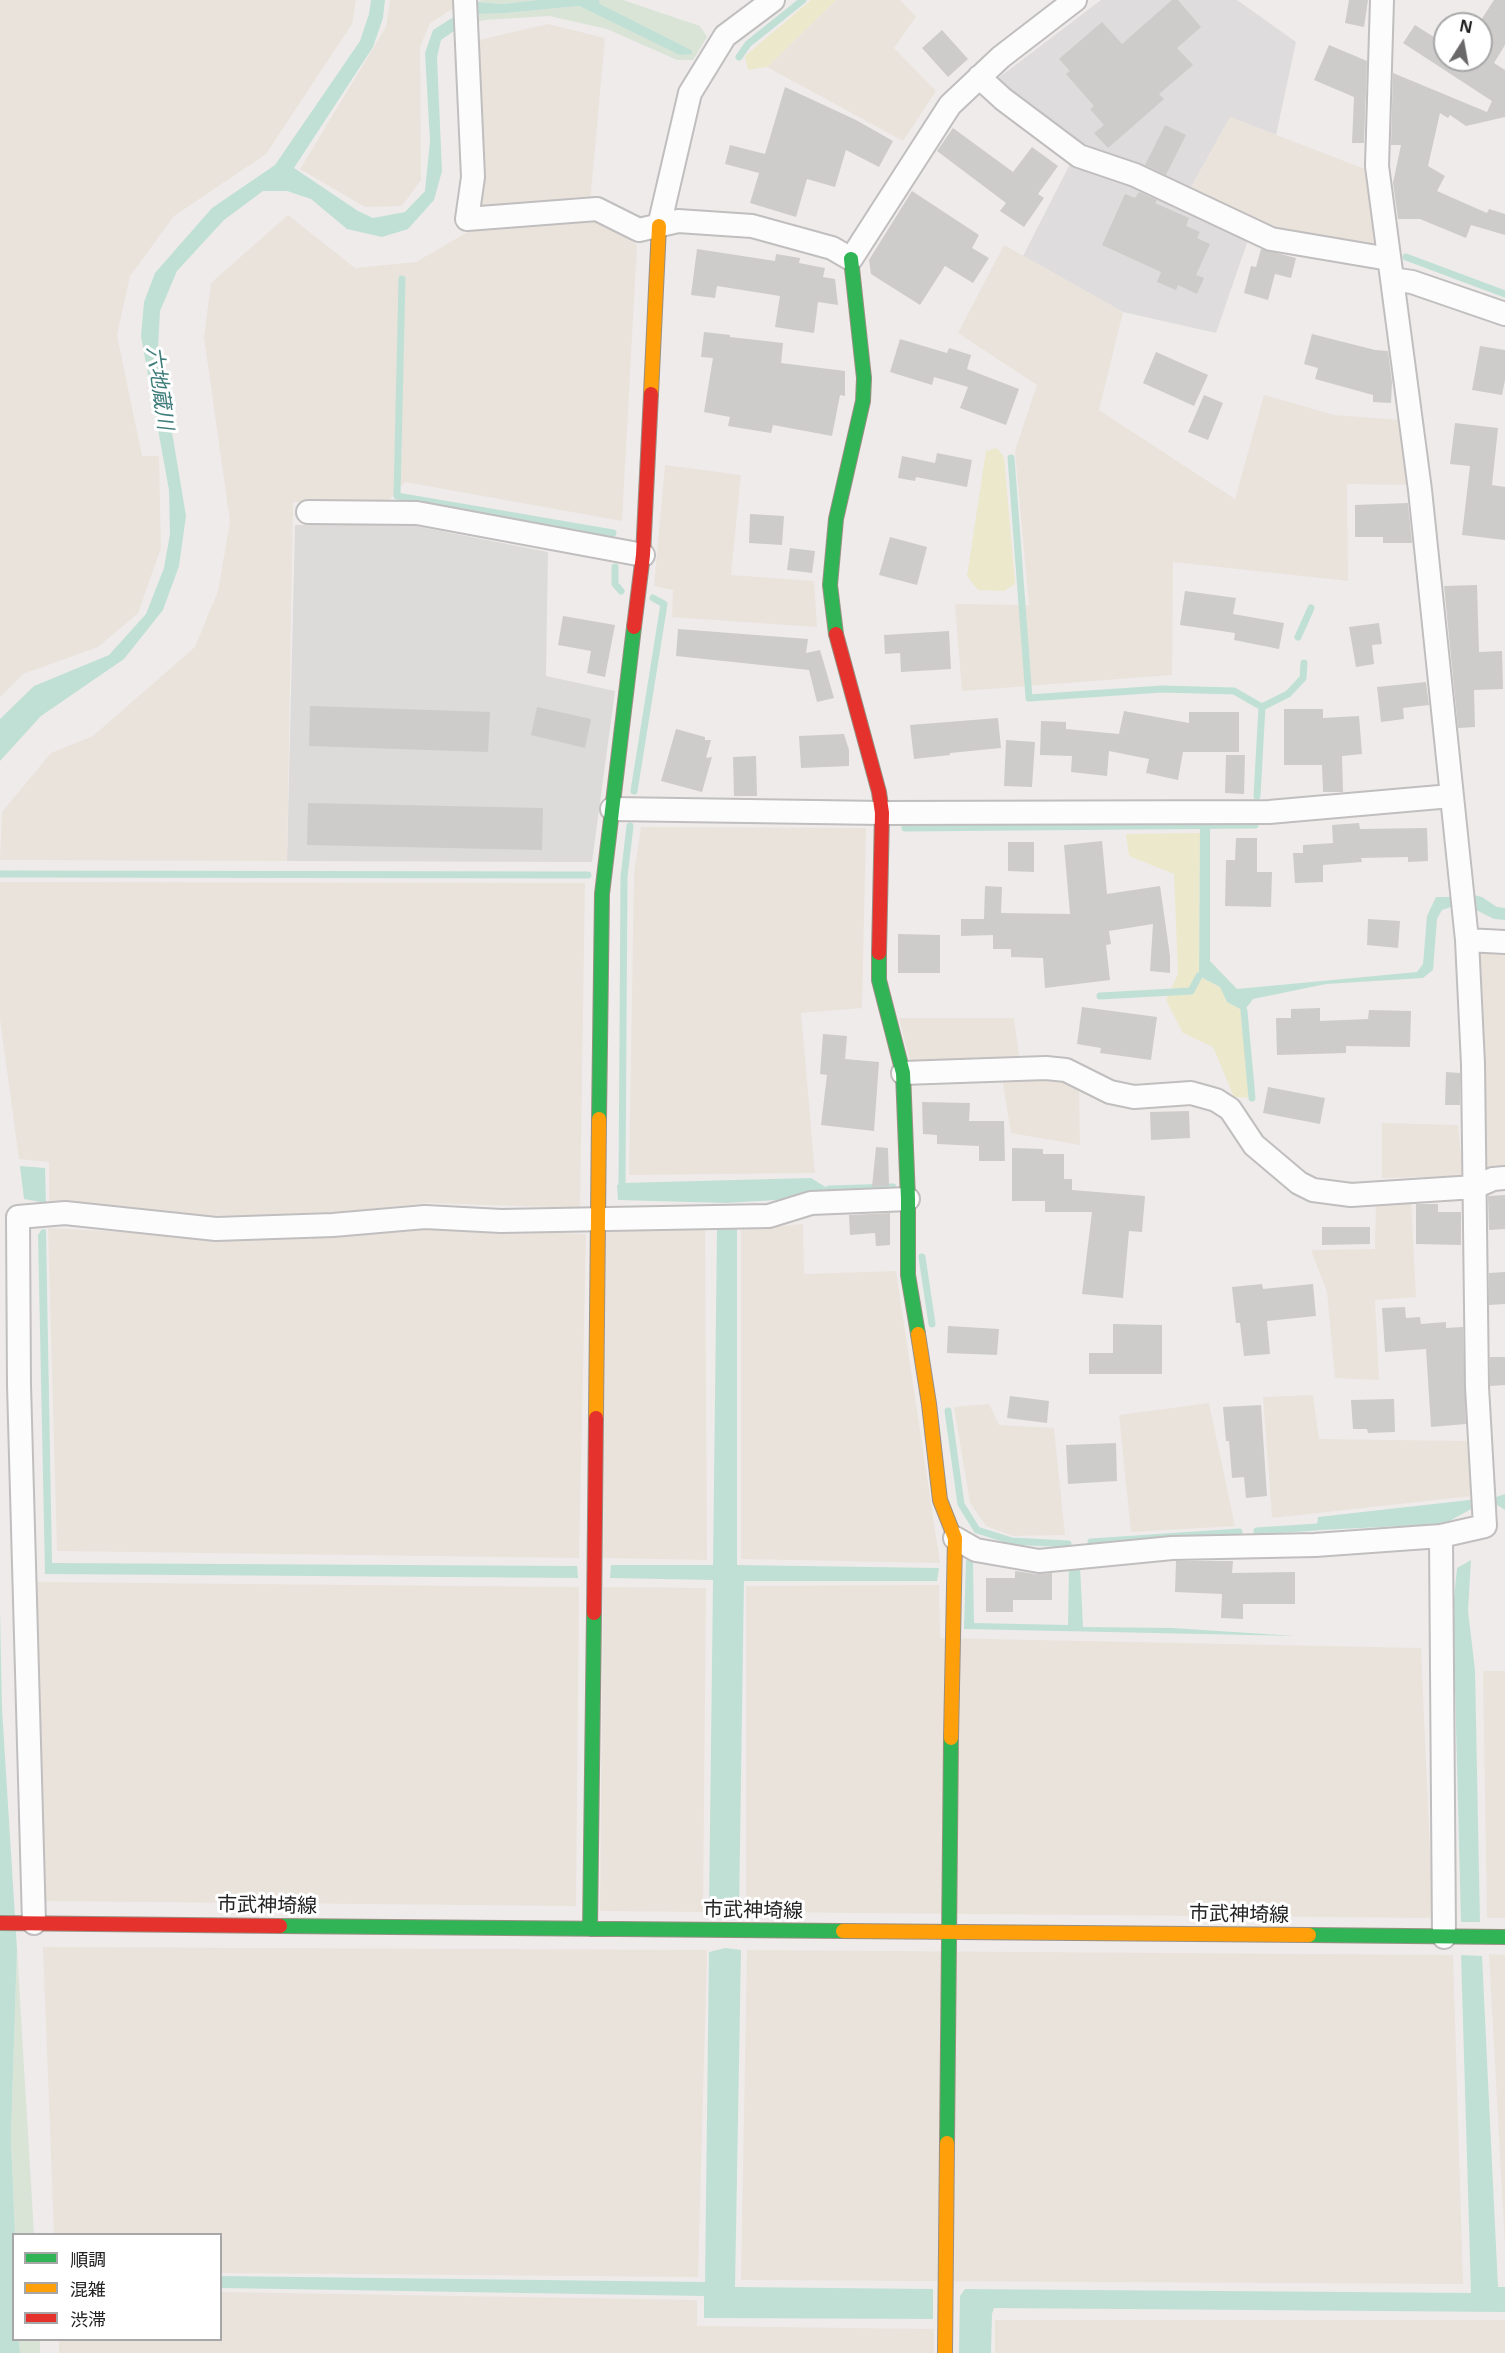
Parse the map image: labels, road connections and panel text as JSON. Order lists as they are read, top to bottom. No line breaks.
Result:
{"streets":{"street":["市武神埼線"]},"water":["六地蔵川"],"legend":["順調","混雑","渋滞"],"north":"top"}
